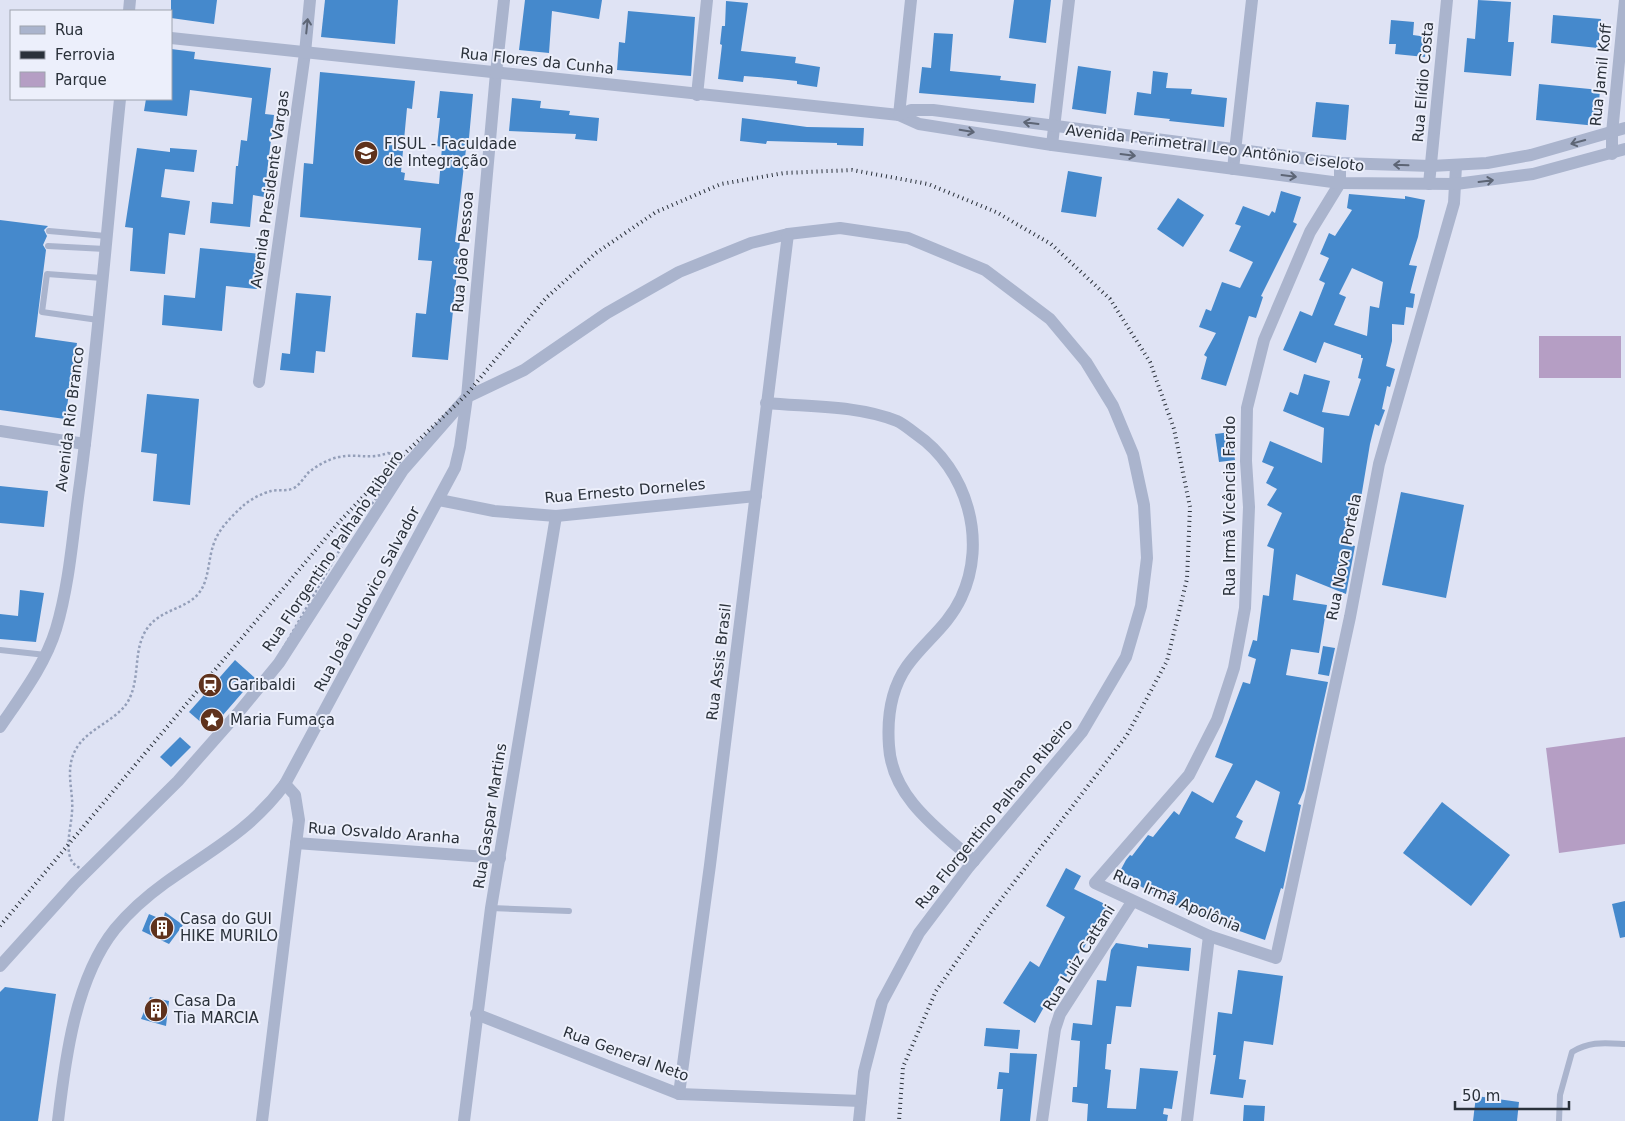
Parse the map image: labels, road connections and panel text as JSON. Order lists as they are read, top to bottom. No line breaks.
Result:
{"streets":{"street":["Rua Flores da Cunha","Rua Jamil Koff","Rua Elídio Costa","Avenida Perimetral Leo Antônio Ciseloto","Avenida Presidente Vargas","Rua João Pessoa","Avenida Rio Branco","Rua Ernesto Dorneles","Rua Irmã Vicência Fardo","Rua Florgentino Palhano Ribeiro","Rua Nova Portela","Rua João Ludovico Salvador","Rua Assis Brasil","Rua Gaspar Martins","Rua Osvaldo Aranha","Rua Irmã Apolônia","Rua Luiz Cattani","Rua General Neto"]},"crossings":[["Rua Flores da Cunha","Avenida Perimetral Leo Antônio Ciseloto"],["Rua Flores da Cunha","Avenida Presidente Vargas"],["Rua Flores da Cunha","Rua João Pessoa"],["Rua Jamil Koff","Avenida Perimetral Leo Antônio Ciseloto"],["Rua Elídio Costa","Avenida Perimetral Leo Antônio Ciseloto"],["Avenida Perimetral Leo Antônio Ciseloto","Rua Irmã Vicência Fardo"],["Avenida Perimetral Leo Antônio Ciseloto","Rua Nova Portela"],["Rua João Pessoa","Rua Florgentino Palhano Ribeiro"],["Rua João Pessoa","Rua João Ludovico Salvador"],["Rua Ernesto Dorneles","Rua João Ludovico Salvador"],["Rua Ernesto Dorneles","Rua Assis Brasil"],["Rua Ernesto Dorneles","Rua Gaspar Martins"],["Rua Irmã Vicência Fardo","Rua Irmã Apolônia"],["Rua Florgentino Palhano Ribeiro","Rua Assis Brasil"],["Rua Florgentino Palhano Ribeiro","Rua General Neto"],["Rua Nova Portela","Rua Irmã Apolônia"],["Rua Assis Brasil","Rua General Neto"],["Rua Gaspar Martins","Rua Osvaldo Aranha"],["Rua Gaspar Martins","Rua General Neto"],["Rua Irmã Apolônia","Rua Luiz Cattani"]],"places":{"school or university":["FISUL - Faculdade de Integração"],"station":["Garibaldi"],"place":["Maria Fumaça"],"building":["Casa do GUI HIKE MURILO","Casa Da Tia MARCIA"]},"legend":["Rua","Ferrovia","Parque"],"scale_bar":"50 m"}
